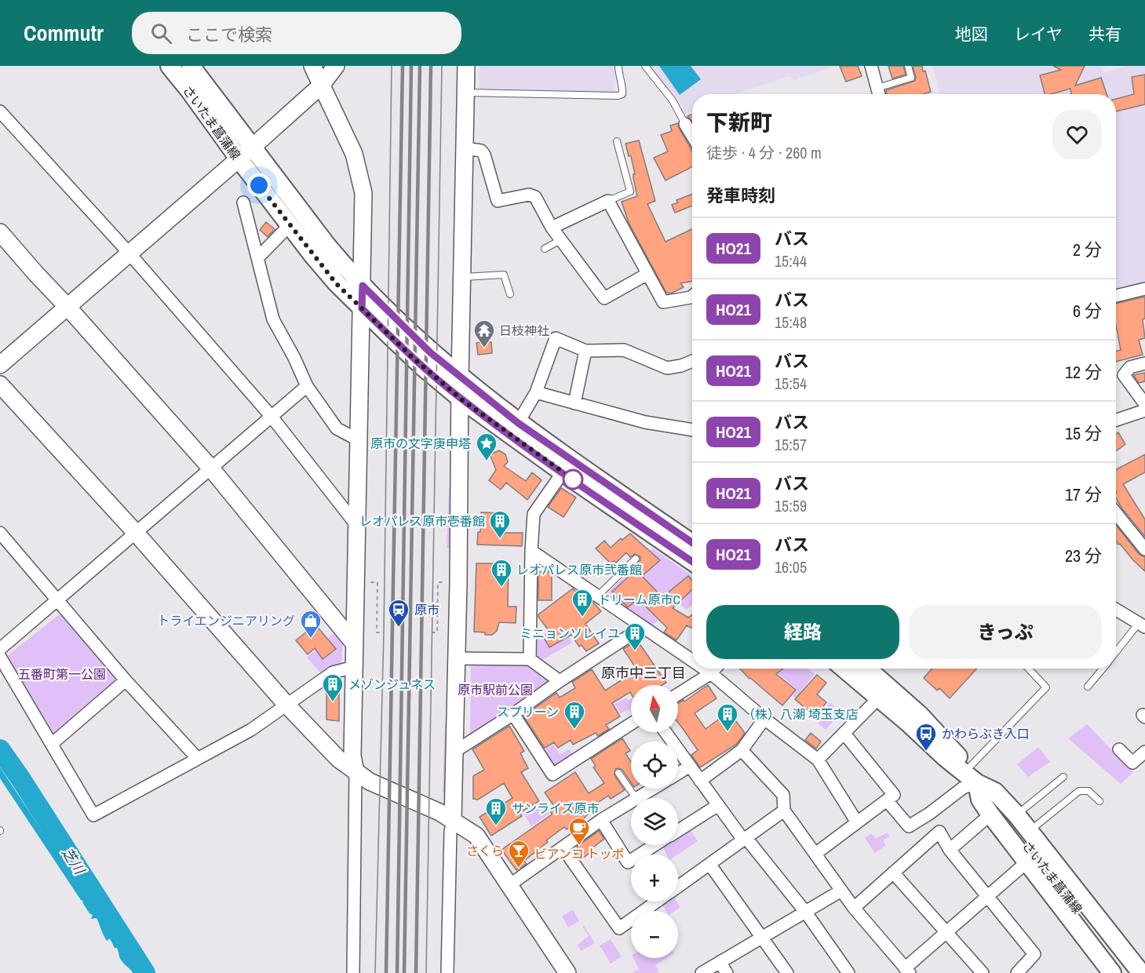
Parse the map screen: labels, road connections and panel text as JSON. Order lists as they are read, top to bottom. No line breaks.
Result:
{"streets":{"main road":["さいたま菖蒲線"]},"districts":["原市中三丁目"],"water":["芝川"],"parks":["五番町第一公園","原市駅前公園"],"places":{"temple":["日枝神社"],"place":["原市の文字庚申塔"],"building":["レオパレス原市壱番館","レオパレス原市弐番館","ドリーム原市C","ミニョンソレイユ","メゾンジュネス","スプリーン","（株）八潮 埼玉支店","サンライズ原市"],"station":["原市"],"shop":["トライエンジニアリング"],"bus stop":["かわらぶき入口"],"cafe":["ビアンコ トッポ"],"bar":["さくら"]},"lines":["bus line HO21"],"north":"top","page":{"header":"Commutr","search":"ここで検索","nav":["地図","レイヤ","共有"],"heading":[["下新町","徒歩 · 4 分 · 260 m"],"発車時刻"],"list":[{"mark":"HO21","name":"バス","note":"15:44","value":"2 分"},{"mark":"HO21","name":"バス","note":"15:48","value":"6 分"},{"mark":"HO21","name":"バス","note":"15:54","value":"12 分"},{"mark":"HO21","name":"バス","note":"15:57","value":"15 分"},{"mark":"HO21","name":"バス","note":"15:59","value":"17 分"},{"mark":"HO21","name":"バス","note":"16:05","value":"23 分"}],"buttons":["経路","きっぷ"],"map_buttons":["+","−"]}}
